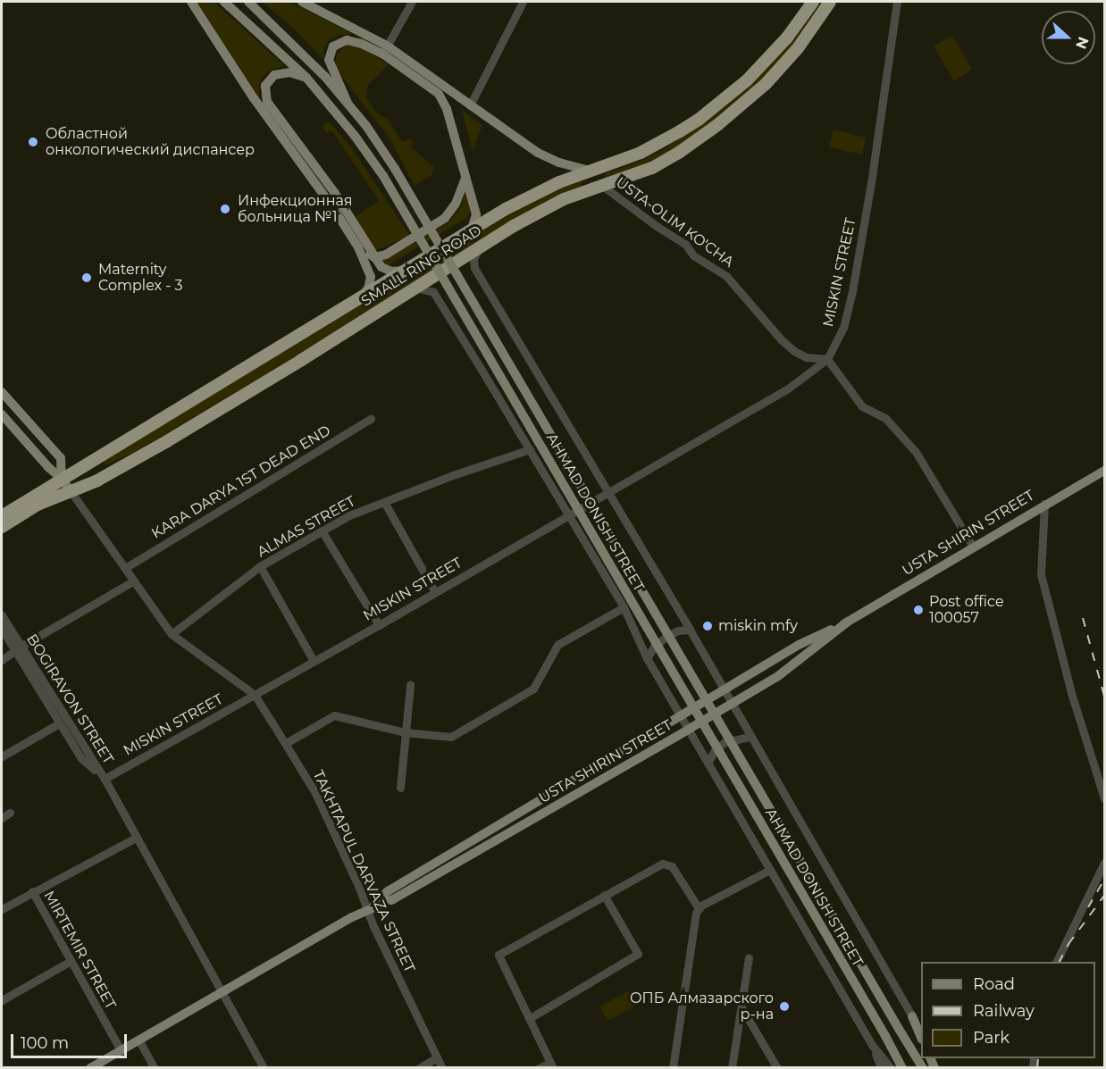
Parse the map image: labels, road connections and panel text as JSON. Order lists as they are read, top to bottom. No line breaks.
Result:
{"streets":{"highway":["SMALL RING ROAD"],"main road":["AHMAD DONISH STREET","USTA SHIRIN STREET","TAKHTAPUL DARVAZA STREET"],"street":["USTA-OLIM KO'CHA","MISKIN STREET","KАRA DARYA 1ST DEAD END","ALMAS STREET","BOGIRAVON STREET","MIRTEMIR STREET"]},"crossings":[["USTA-OLIM KO'CHA","SMALL RING ROAD"],["USTA-OLIM KO'CHA","MISKIN STREET"],["SMALL RING ROAD","AHMAD DONISH STREET"],["SMALL RING ROAD","TAKHTAPUL DARVAZA STREET"],["MISKIN STREET","AHMAD DONISH STREET"],["MISKIN STREET","BOGIRAVON STREET"],["MISKIN STREET","TAKHTAPUL DARVAZA STREET"],["KАRA DARYA 1ST DEAD END","TAKHTAPUL DARVAZA STREET"],["AHMAD DONISH STREET","ALMAS STREET"],["AHMAD DONISH STREET","USTA SHIRIN STREET"],["ALMAS STREET","TAKHTAPUL DARVAZA STREET"],["USTA SHIRIN STREET","TAKHTAPUL DARVAZA STREET"],["USTA SHIRIN STREET","MIRTEMIR STREET"]],"places":["Областной онкологический диспансер","Инфекционная больница №1","Maternity Complex - 3","Post office 100057","miskin mfy","ОПБ Алмазарского р-на"],"legend":["Road","Railway","Park"],"scale_bar":"100 m","north":"right"}
